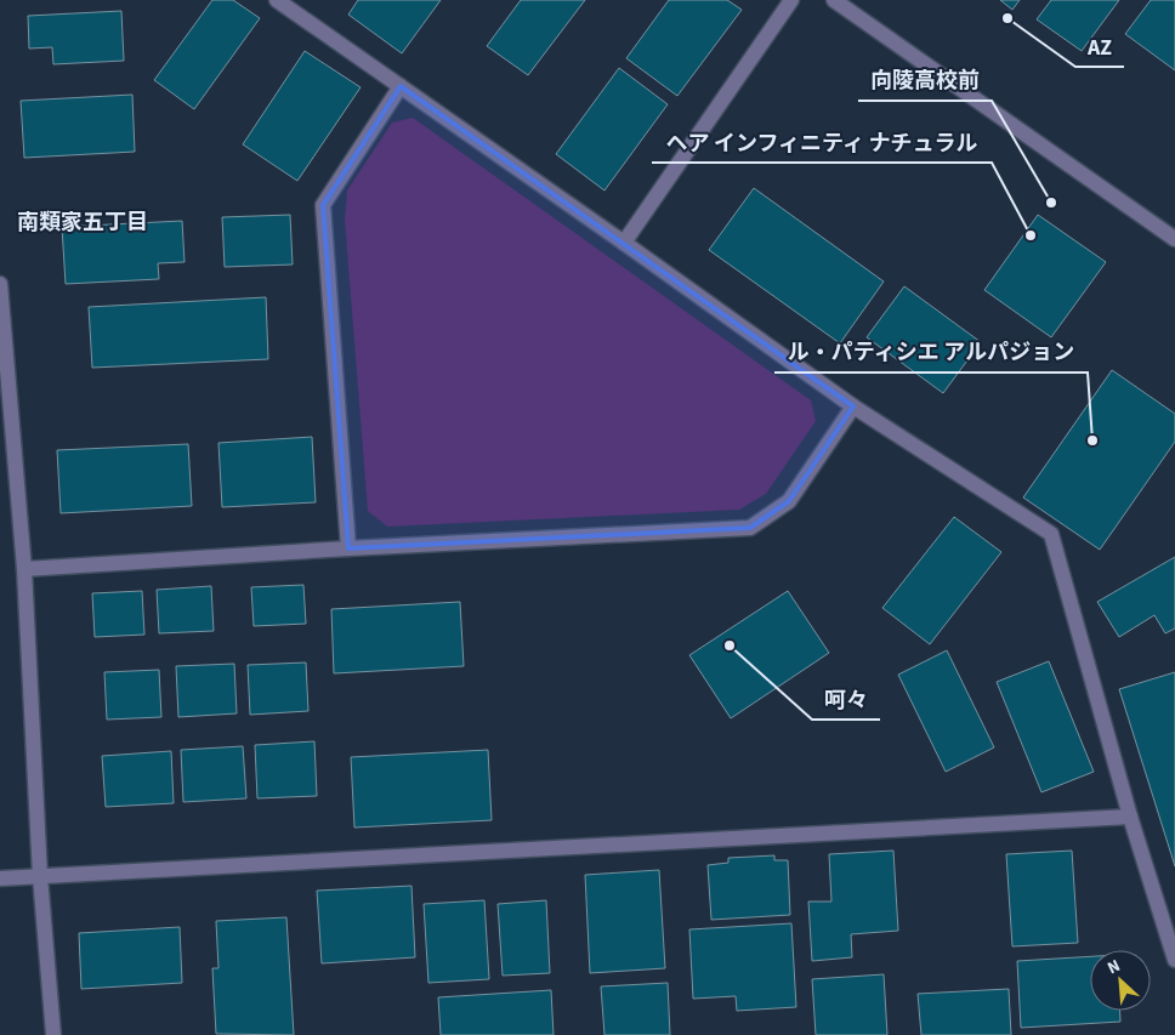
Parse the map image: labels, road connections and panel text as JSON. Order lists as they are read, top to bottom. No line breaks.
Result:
{"districts":["南類家五丁目"],"places":["AZ","向陵高校前","ヘア インフィニティ ナチュラル","ル・パティシエ アルパジョン","呵々"],"north":"top left"}
